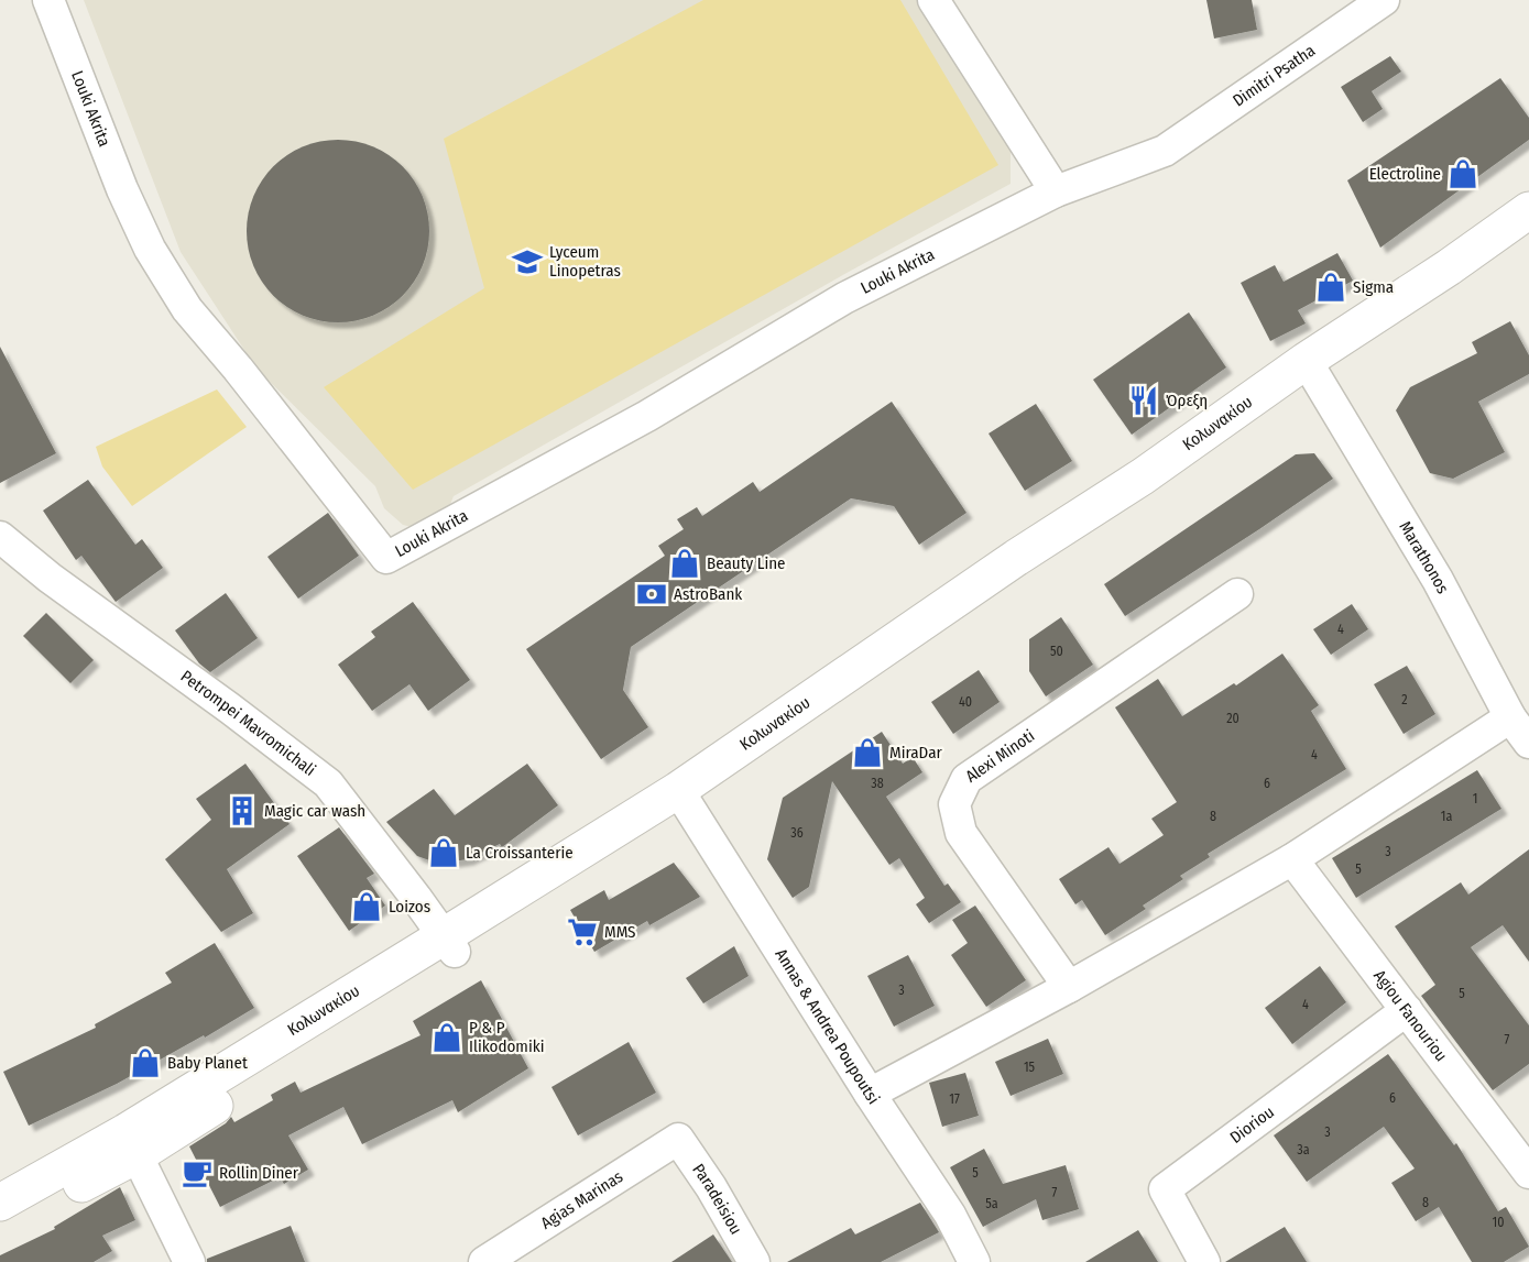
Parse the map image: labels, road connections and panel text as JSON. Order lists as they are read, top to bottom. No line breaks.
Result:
{"streets":{"main road":["Κολωνακίου"],"street":["Dimitri Psatha","Louki Akrita","Marathonos","Petrompei Mavromichali","Alexi Minoti","Agiou Fanouriou","Annas & Andrea Poupoutsi","Dioriou","Agias Marinas","Paradeisiou"]},"crossings":[["Dimitri Psatha","Louki Akrita"],["Κολωνακίου","Marathonos"],["Κολωνακίου","Petrompei Mavromichali"],["Κολωνακίου","Annas & Andrea Poupoutsi"],["Agiou Fanouriou","Dioriou"],["Agias Marinas","Paradeisiou"]],"places":{"shop":["Electroline","Sigma","Beauty Line","MiraDar","La Croissanterie","Loizos","P & P Ilikodomiki","Baby Planet"],"school or university":["Lyceum Linopetras"],"restaurant":["Όρεξη"],"bank":["AstroBank"],"building":["Magic car wash"],"supermarket":["MMS"],"cafe":["Rollin Diner"]},"house_numbers":["4","50","2","40","20","4","38","6","1","8","1a","36","3","5","3","5","4","7","15","6","17","3","3a","5","7","8","5a","10"]}
